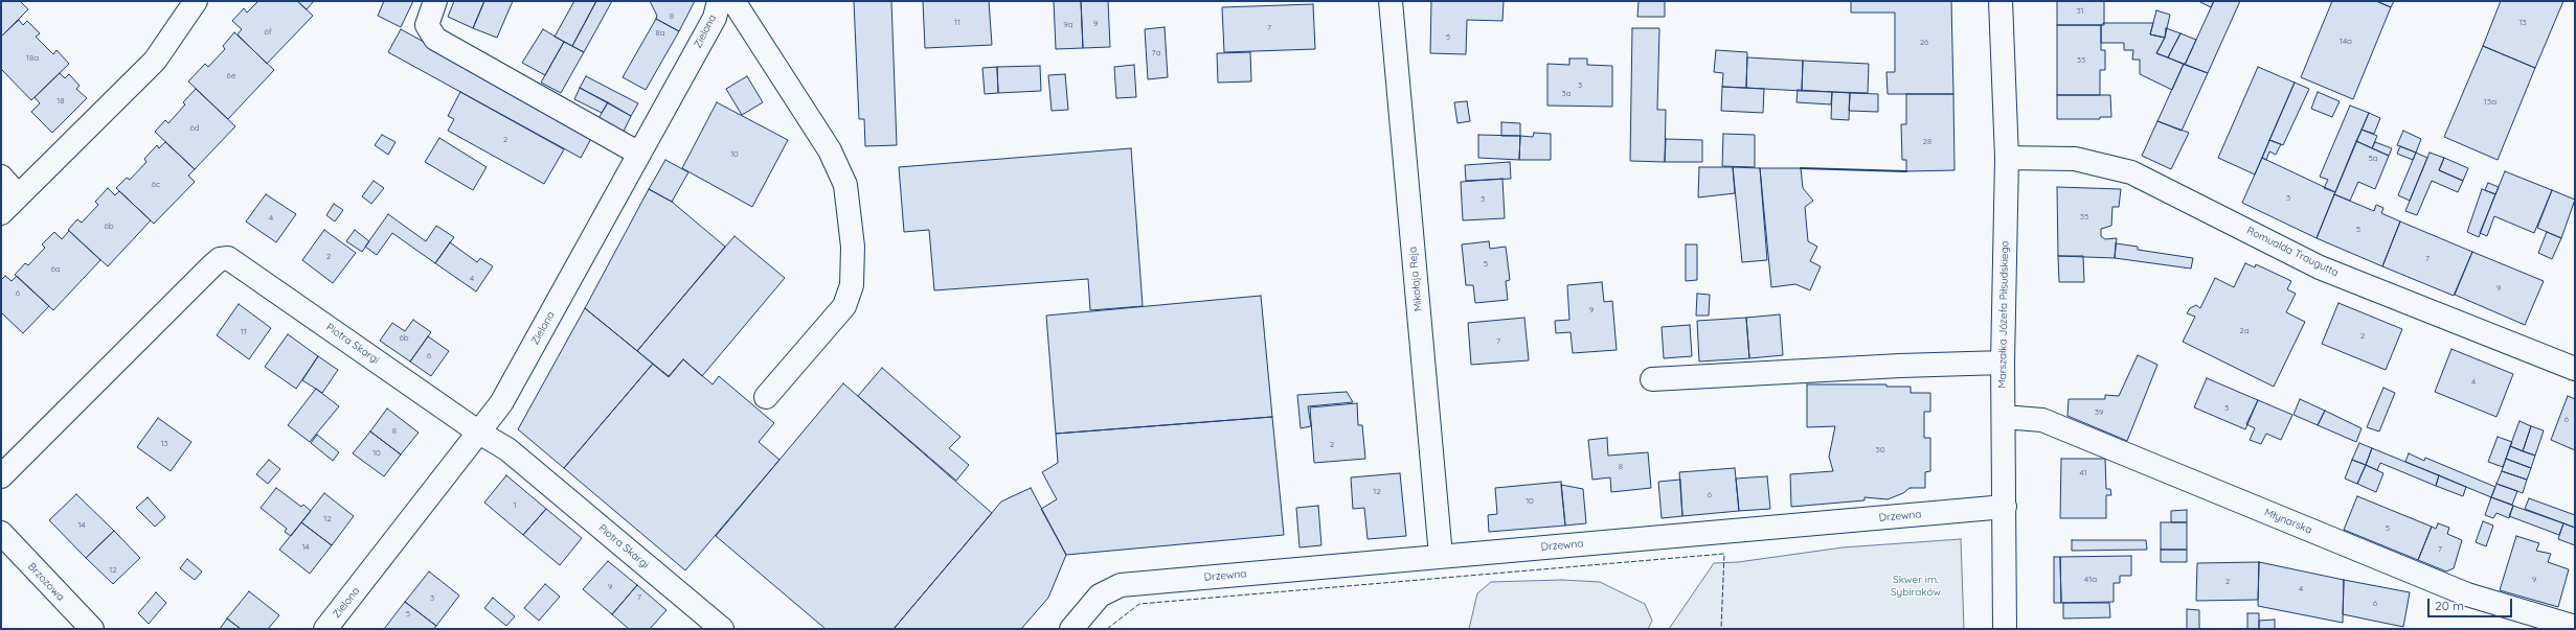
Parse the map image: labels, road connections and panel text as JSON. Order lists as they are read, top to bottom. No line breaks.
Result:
{"streets":{"street":["Zielona","Romualda Traugutta","Mikołaja Reja","Marszałka Józefa Piłsudskiego","Piotra Skargi","Drzewna","Młynarska","Brzozowa"]},"crossings":[["Zielona","Piotra Skargi"],["Romualda Traugutta","Marszałka Józefa Piłsudskiego"],["Mikołaja Reja","Drzewna"],["Marszałka Józefa Piłsudskiego","Drzewna"],["Marszałka Józefa Piłsudskiego","Młynarska"]],"parks":["Skwer im. Sybiraków"],"house_numbers":["31","8","11","13","9","9a","7","6f","8a","5","14a","26","7a","18a","33","6e","3","3a","18","13a","6d","2","28","10","5a","6c","3","3","35","4","6b","5","2","7","5","6a","4","9","6","9","2a","11","2","6b","7","6","4","3","39","6","8","13","2","30","10","8","41","12","6","10","1","12","14","5","14","7","12","41a","9","2","9","4","7","3","6","5"],"scale_bar":"20 m"}
